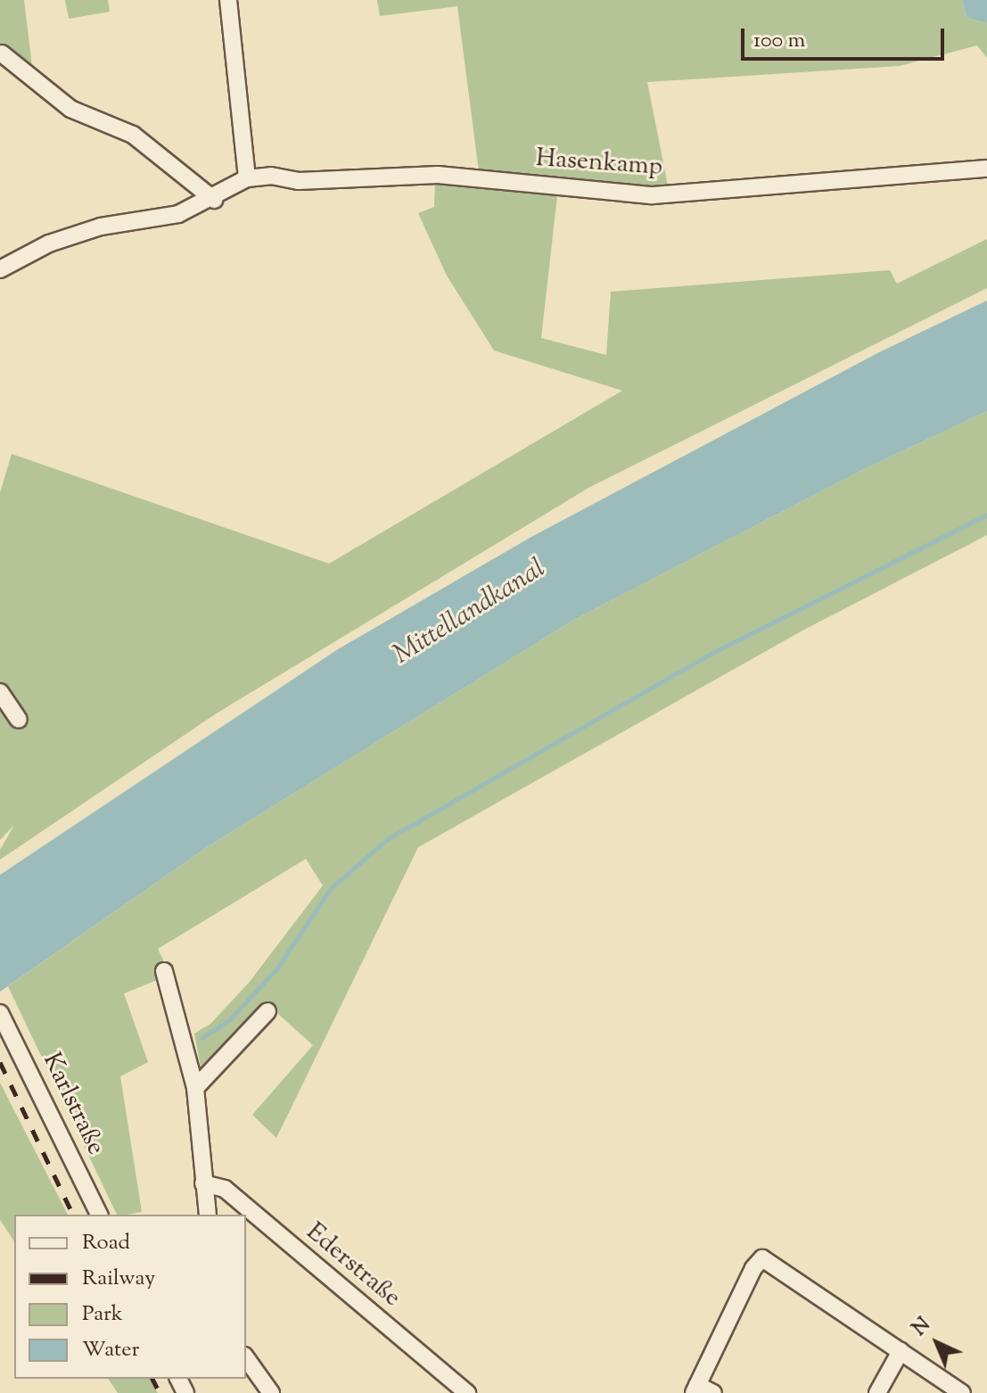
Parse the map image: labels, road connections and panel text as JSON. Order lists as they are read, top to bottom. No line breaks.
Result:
{"streets":{"street":["Hasenkamp","Karlstraße","Ederstraße"]},"water":["Mittellandkanal"],"legend":["Road","Railway","Park","Water"],"scale_bar":"100 m","north":"top left"}
